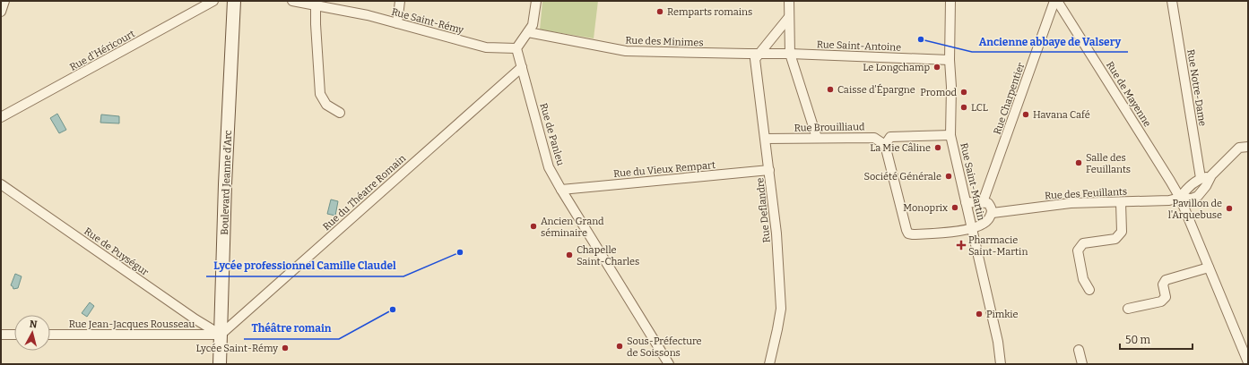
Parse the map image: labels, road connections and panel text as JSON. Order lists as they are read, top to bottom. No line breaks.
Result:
{"streets":{"street":["Rue Saint-Rémy","Rue des Minimes","Rue Saint-Antoine","Rue d'Héricourt","Rue Notre-Dame","Rue de Mayenne","Rue Charpentier","Rue Brouilliaud","Rue de Panleu","Rue du Vieux Rempart","Rue Saint-Martin","Boulevard Jeanne d'Arc","Rue du Théatre Romain","Rue des Feuillants","Rue Deflandre","Rue de Puységur","Rue Jean-Jacques Rousseau"]},"crossings":[["Rue Saint-Rémy","Rue de Panleu"],["Rue des Minimes","Rue Saint-Antoine"],["Rue des Minimes","Rue Deflandre"],["Rue Saint-Antoine","Rue Saint-Martin"],["Rue de Mayenne","Rue des Feuillants"],["Rue Brouilliaud","Rue Deflandre"],["Rue de Panleu","Rue du Vieux Rempart"],["Rue de Panleu","Rue du Théatre Romain"],["Rue du Vieux Rempart","Rue Deflandre"],["Boulevard Jeanne d'Arc","Rue du Théatre Romain"],["Boulevard Jeanne d'Arc","Rue de Puységur"],["Boulevard Jeanne d'Arc","Rue Jean-Jacques Rousseau"],["Rue du Théatre Romain","Rue de Puységur"],["Rue du Théatre Romain","Rue Jean-Jacques Rousseau"],["Rue de Puységur","Rue Jean-Jacques Rousseau"]],"places":{"other":["Remparts romains","Ancienne abbaye de Valsery","Le Longchamp","Caisse d'Épargne","Promod","LCL","Havana Café","La Mie Câline","Salle des Feuillants","Société Générale","Monoprix","Pavillon de l'Arquebuse","Ancien Grand séminaire","Lycée professionnel Camille Claudel","Chapelle Saint-Charles","Théâtre romain","Pimkie","Sous-Préfecture de Soissons","Lycée Saint-Rémy"],"health":["Pharmacie Saint-Martin"]},"scale_bar":"50 m","north":"top"}
